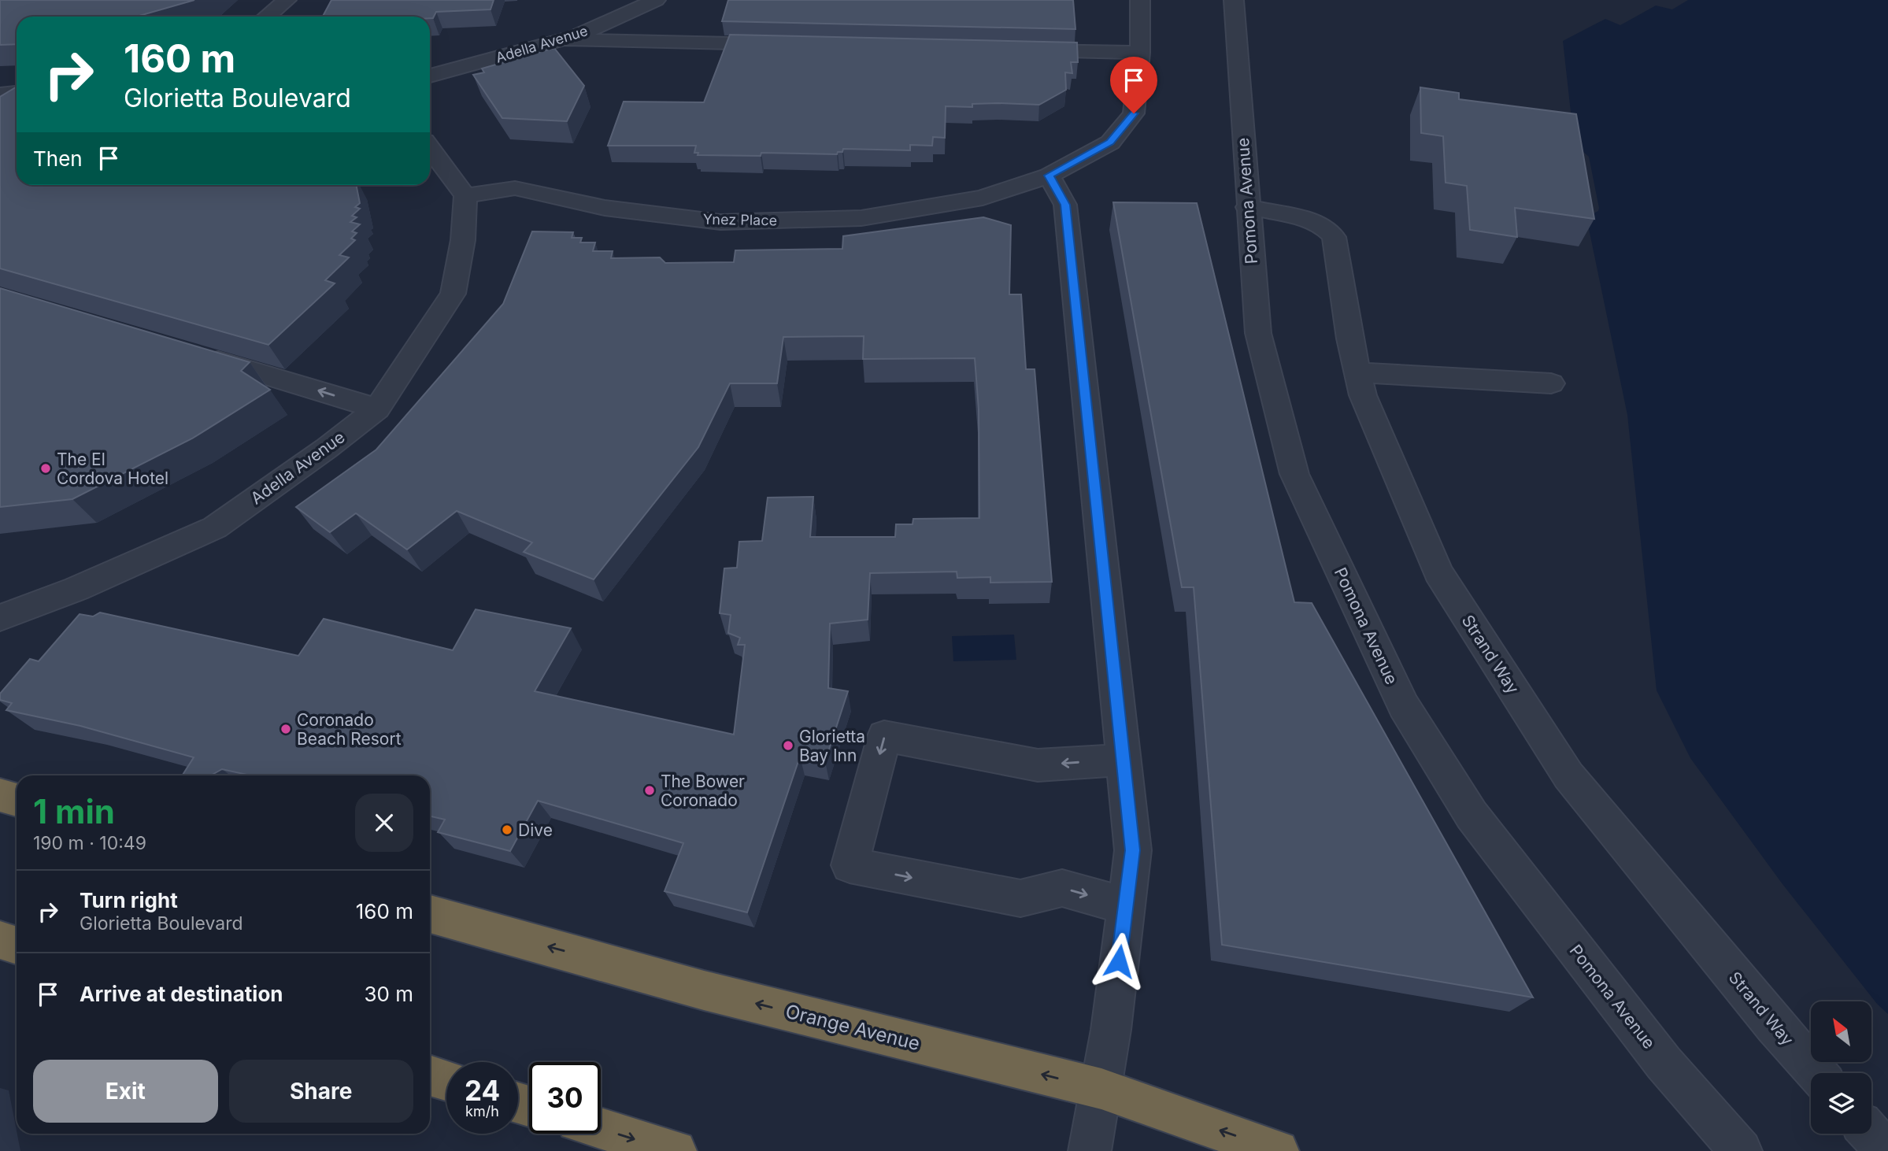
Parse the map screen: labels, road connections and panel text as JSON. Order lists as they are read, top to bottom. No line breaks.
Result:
{"streets":{"highway":["Orange Avenue"],"street":["Adella Avenue","Pomona Avenue","Ynez Place","Strand Way"]},"crossings":[["Adella Avenue","Ynez Place"],["Pomona Avenue","Strand Way"]],"one_way":["Orange Avenue"],"places":["The El Cordova Hotel","Coronado Beach Resort","Glorietta Bay Inn","The Bower Coronado","Dive"],"north":"top left","page":{"turn":["160 m","Glorietta Boulevard"],"then":"Then","heading":["1 min","190 m · 10:49"],"list":[{"name":"Turn right","note":"Glorietta Boulevard","value":"160 m"},{"name":"Arrive at destination","value":"30 m"}],"buttons":["Exit","Share"],"speed":"24 km/h","limit":"30"}}
